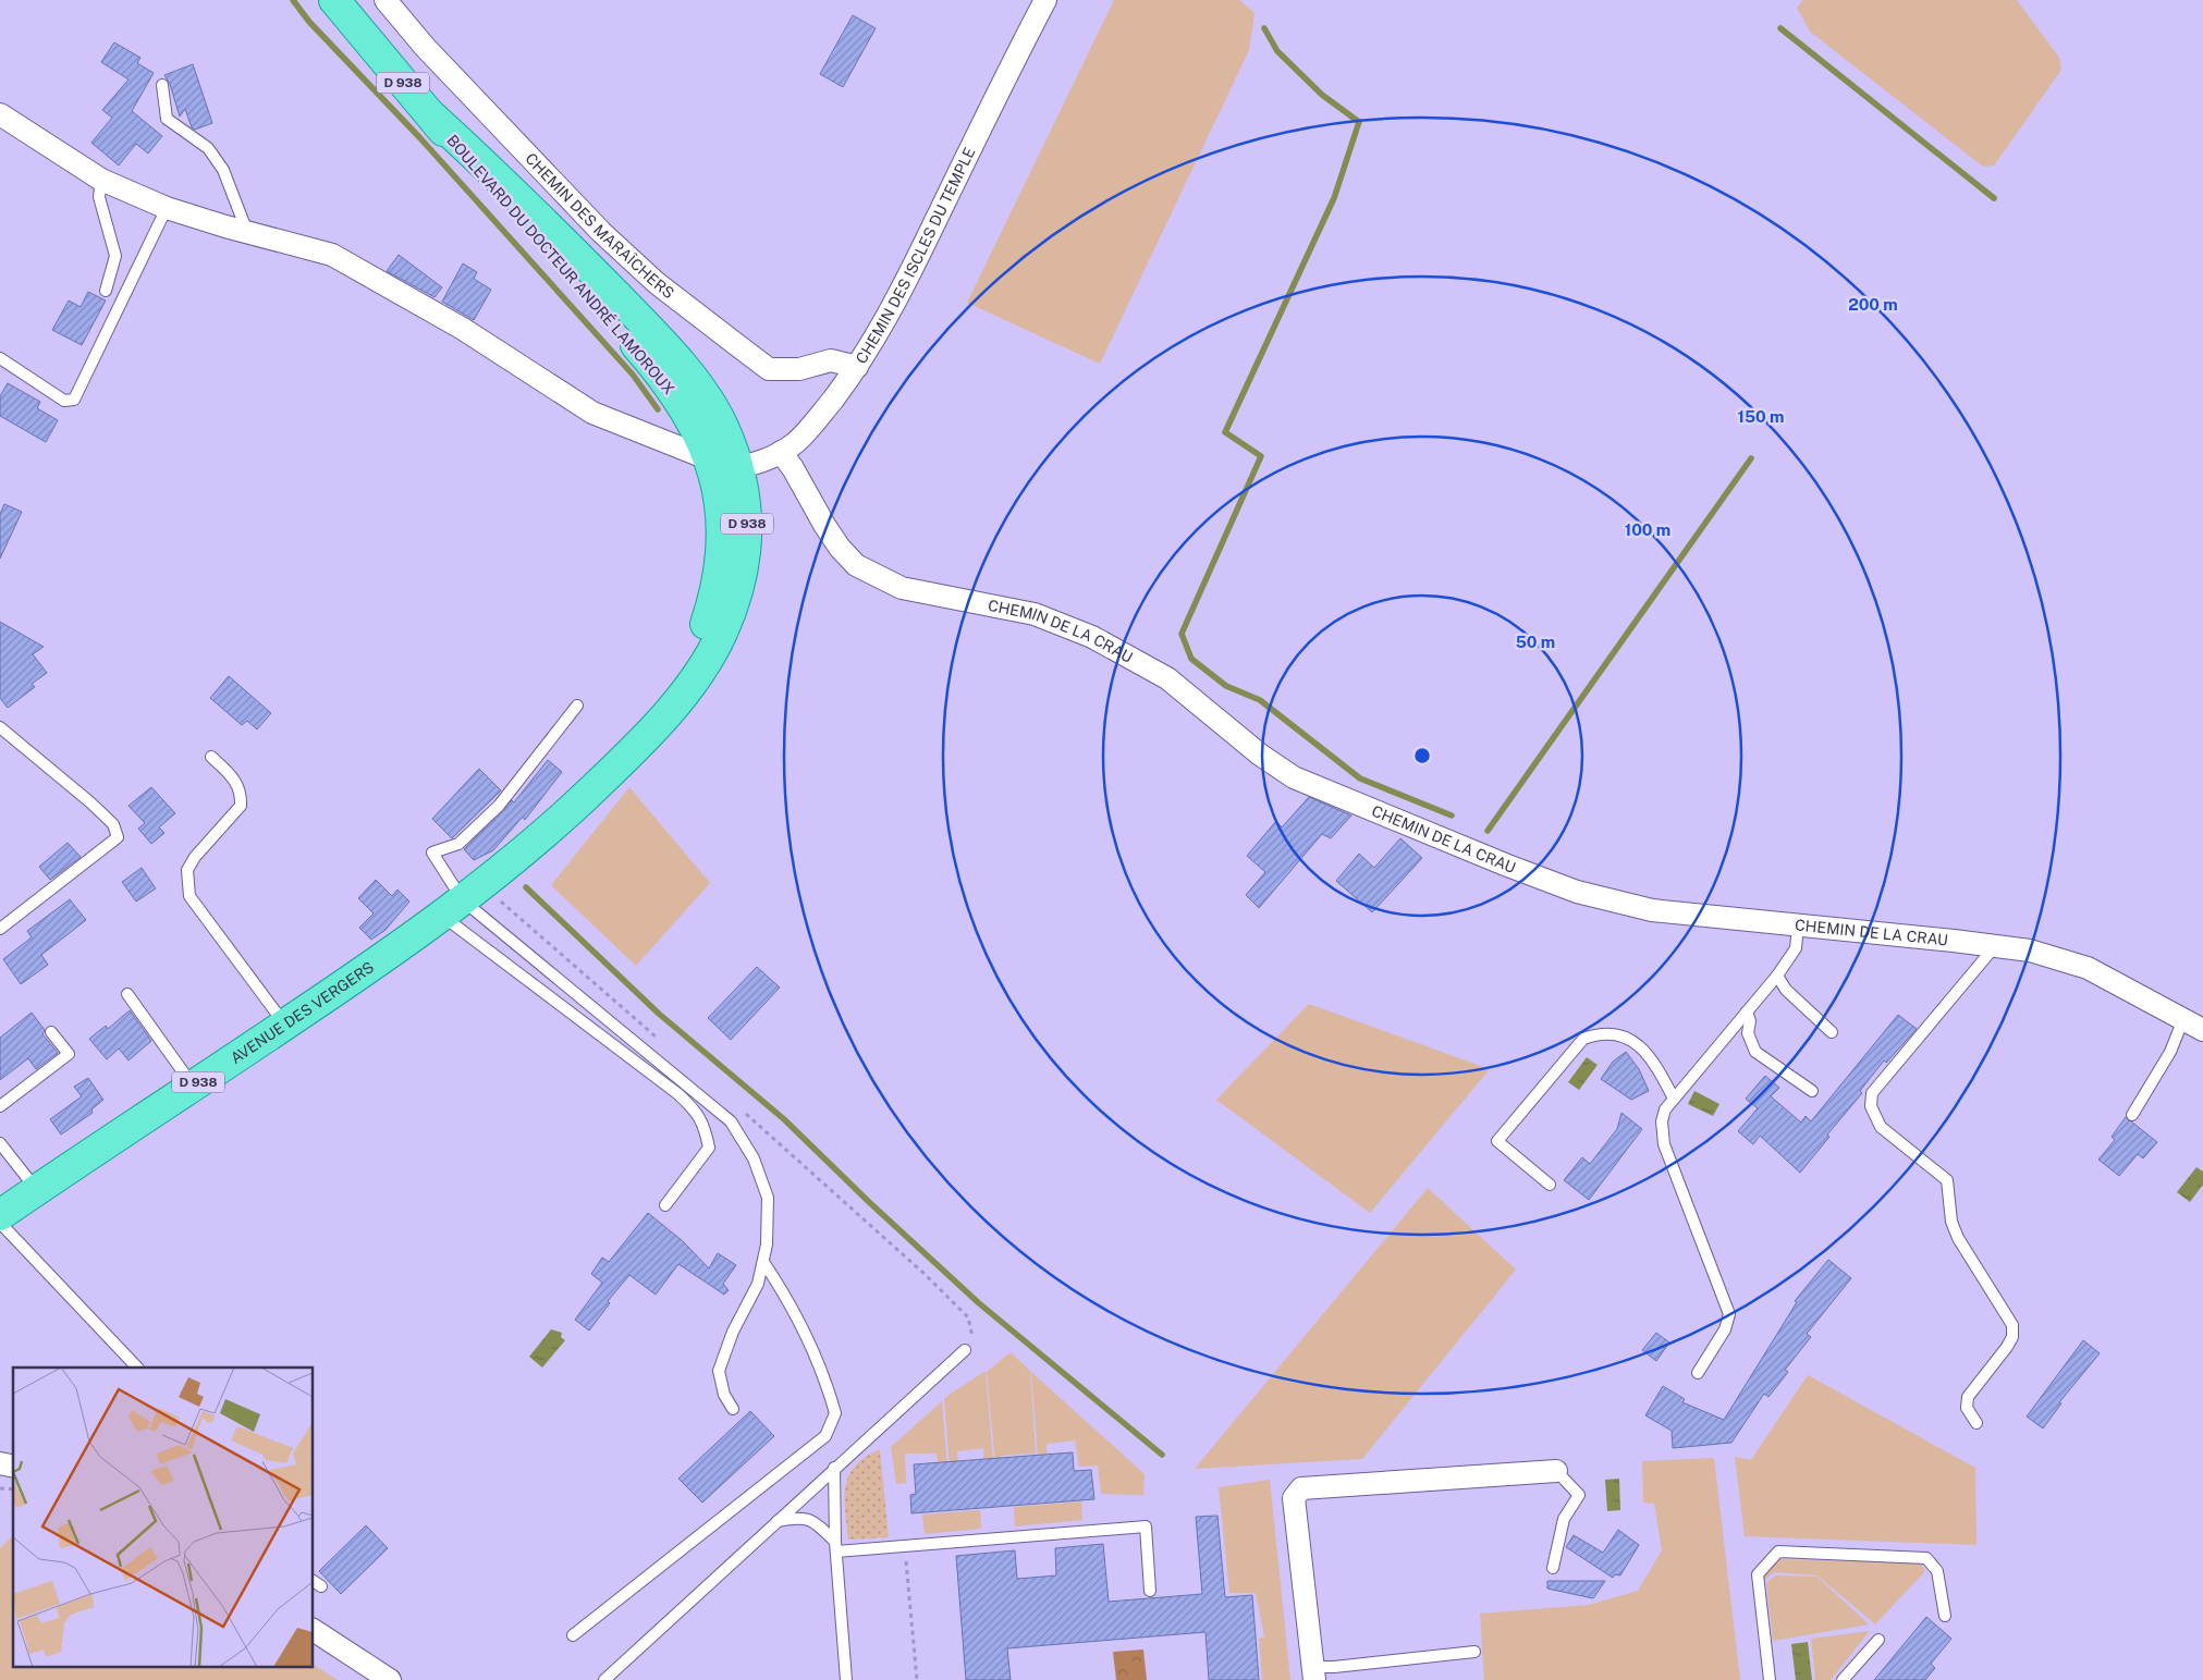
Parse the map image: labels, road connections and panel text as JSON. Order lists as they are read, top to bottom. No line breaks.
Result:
{"streets":{"main road":["D 938","BOULEVARD DU DOCTEUR ANDRÉ LAMOROUX","AVENUE DES VERGERS"],"street":["CHEMIN DES MARAÎCHERS","CHEMIN DES ISCLES DU TEMPLE","CHEMIN DE LA CRAU"]},"crossings":[["CHEMIN DES MARAÎCHERS","CHEMIN DES ISCLES DU TEMPLE"],["CHEMIN DES ISCLES DU TEMPLE","BOULEVARD DU DOCTEUR ANDRÉ LAMOROUX"],["CHEMIN DES ISCLES DU TEMPLE","CHEMIN DE LA CRAU"],["BOULEVARD DU DOCTEUR ANDRÉ LAMOROUX","AVENUE DES VERGERS"]],"rings":["200 m","150 m","100 m","50 m"]}
